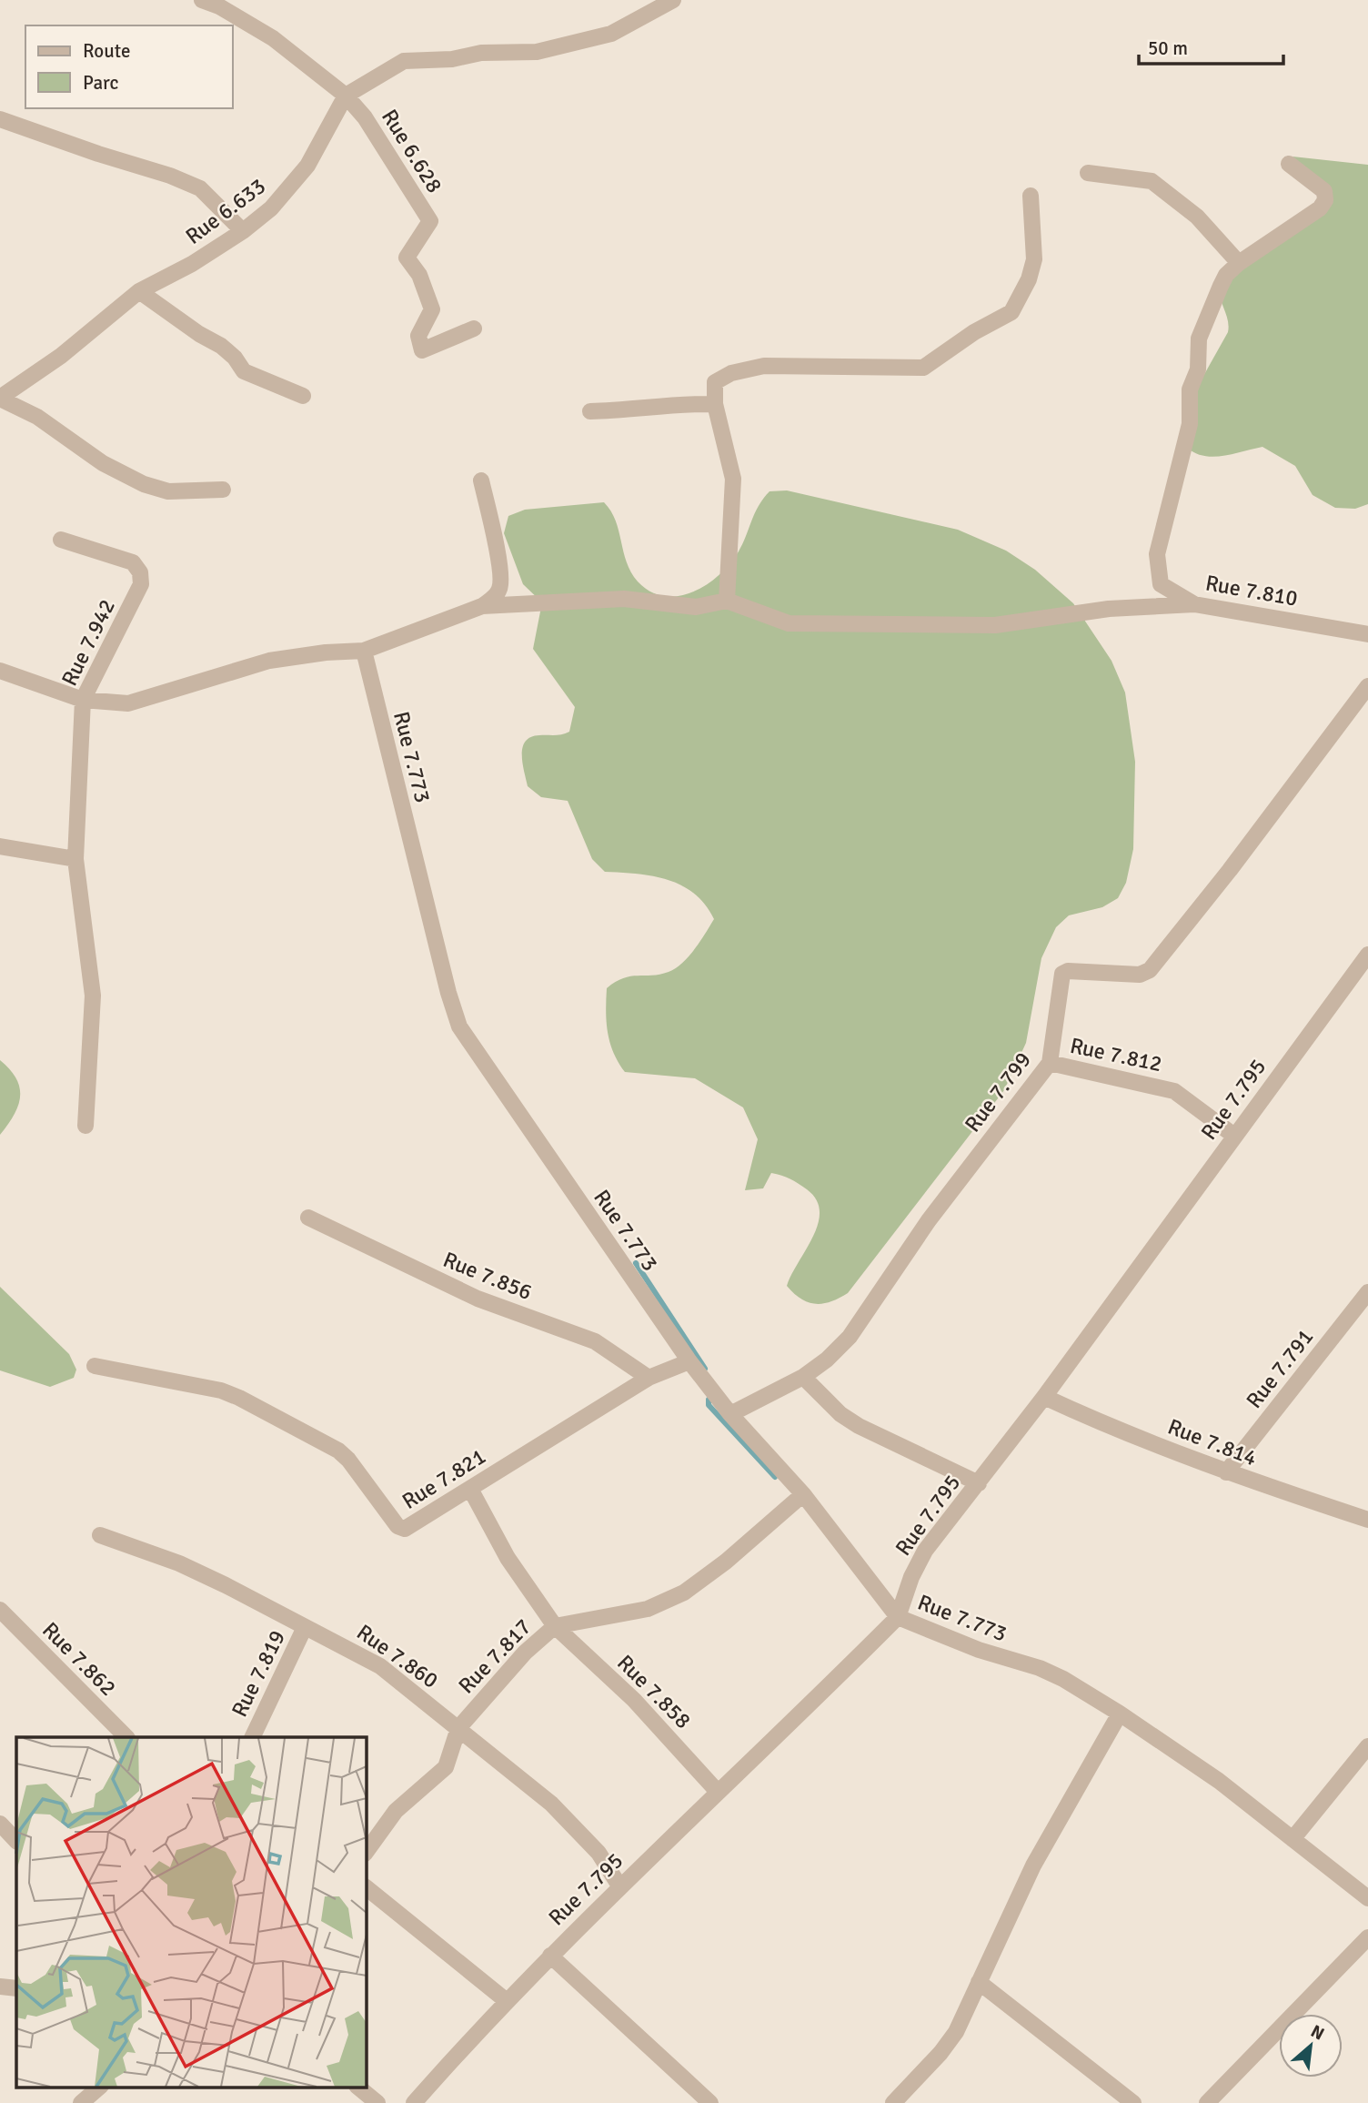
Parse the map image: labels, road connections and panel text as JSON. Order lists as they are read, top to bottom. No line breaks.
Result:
{"streets":{"street":["Rue 6.628","Rue 6.633","Rue 7.810","Rue 7.942","Rue 7.773","Rue 7.812","Rue 7.799","Rue 7.795","Rue 7.856","Rue 7.791","Rue 7.814","Rue 7.821","Rue 7.860","Rue 7.817","Rue 7.862","Rue 7.819","Rue 7.858"]},"crossings":[["Rue 6.628","Rue 6.633"],["Rue 7.773","Rue 7.799"],["Rue 7.773","Rue 7.795"],["Rue 7.773","Rue 7.821"],["Rue 7.773","Rue 7.817"],["Rue 7.812","Rue 7.799"],["Rue 7.812","Rue 7.795"],["Rue 7.795","Rue 7.814"],["Rue 7.795","Rue 7.860"],["Rue 7.795","Rue 7.858"],["Rue 7.856","Rue 7.821"],["Rue 7.791","Rue 7.814"],["Rue 7.821","Rue 7.858"],["Rue 7.860","Rue 7.817"],["Rue 7.860","Rue 7.819"],["Rue 7.817","Rue 7.858"]],"legend":["Route","Parc"],"scale_bar":"50 m","north":"top right"}
